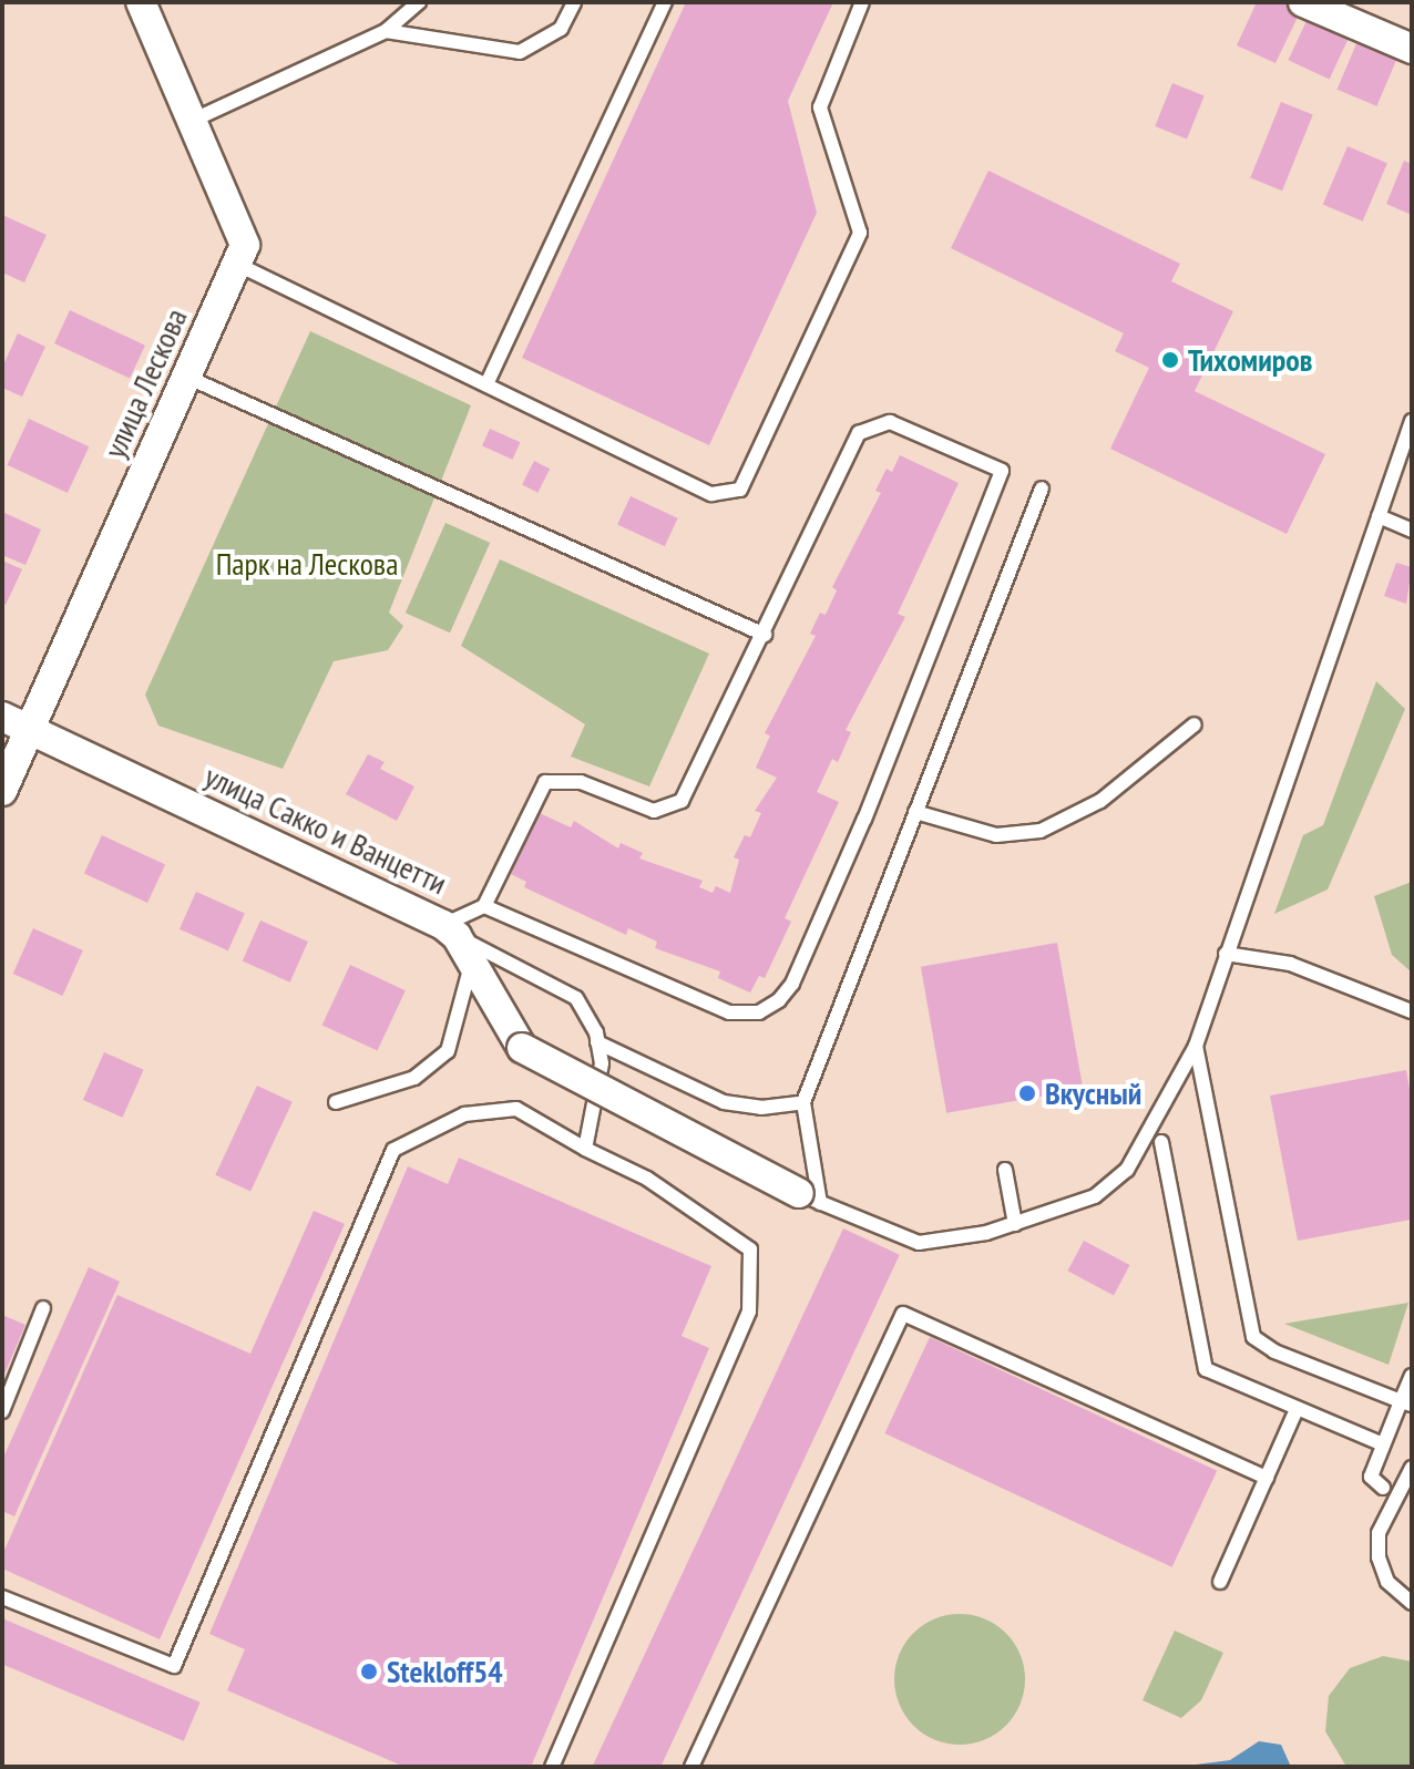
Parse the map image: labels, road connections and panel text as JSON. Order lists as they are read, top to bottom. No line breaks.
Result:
{"streets":{"street":["улица Лескова","улица Сакко и Ванцетти"]},"crossings":[["улица Лескова","улица Сакко и Ванцетти"]],"parks":["Парк на Лескова"],"places":["Тихомиров","Вкусный","Stekloff54"]}
